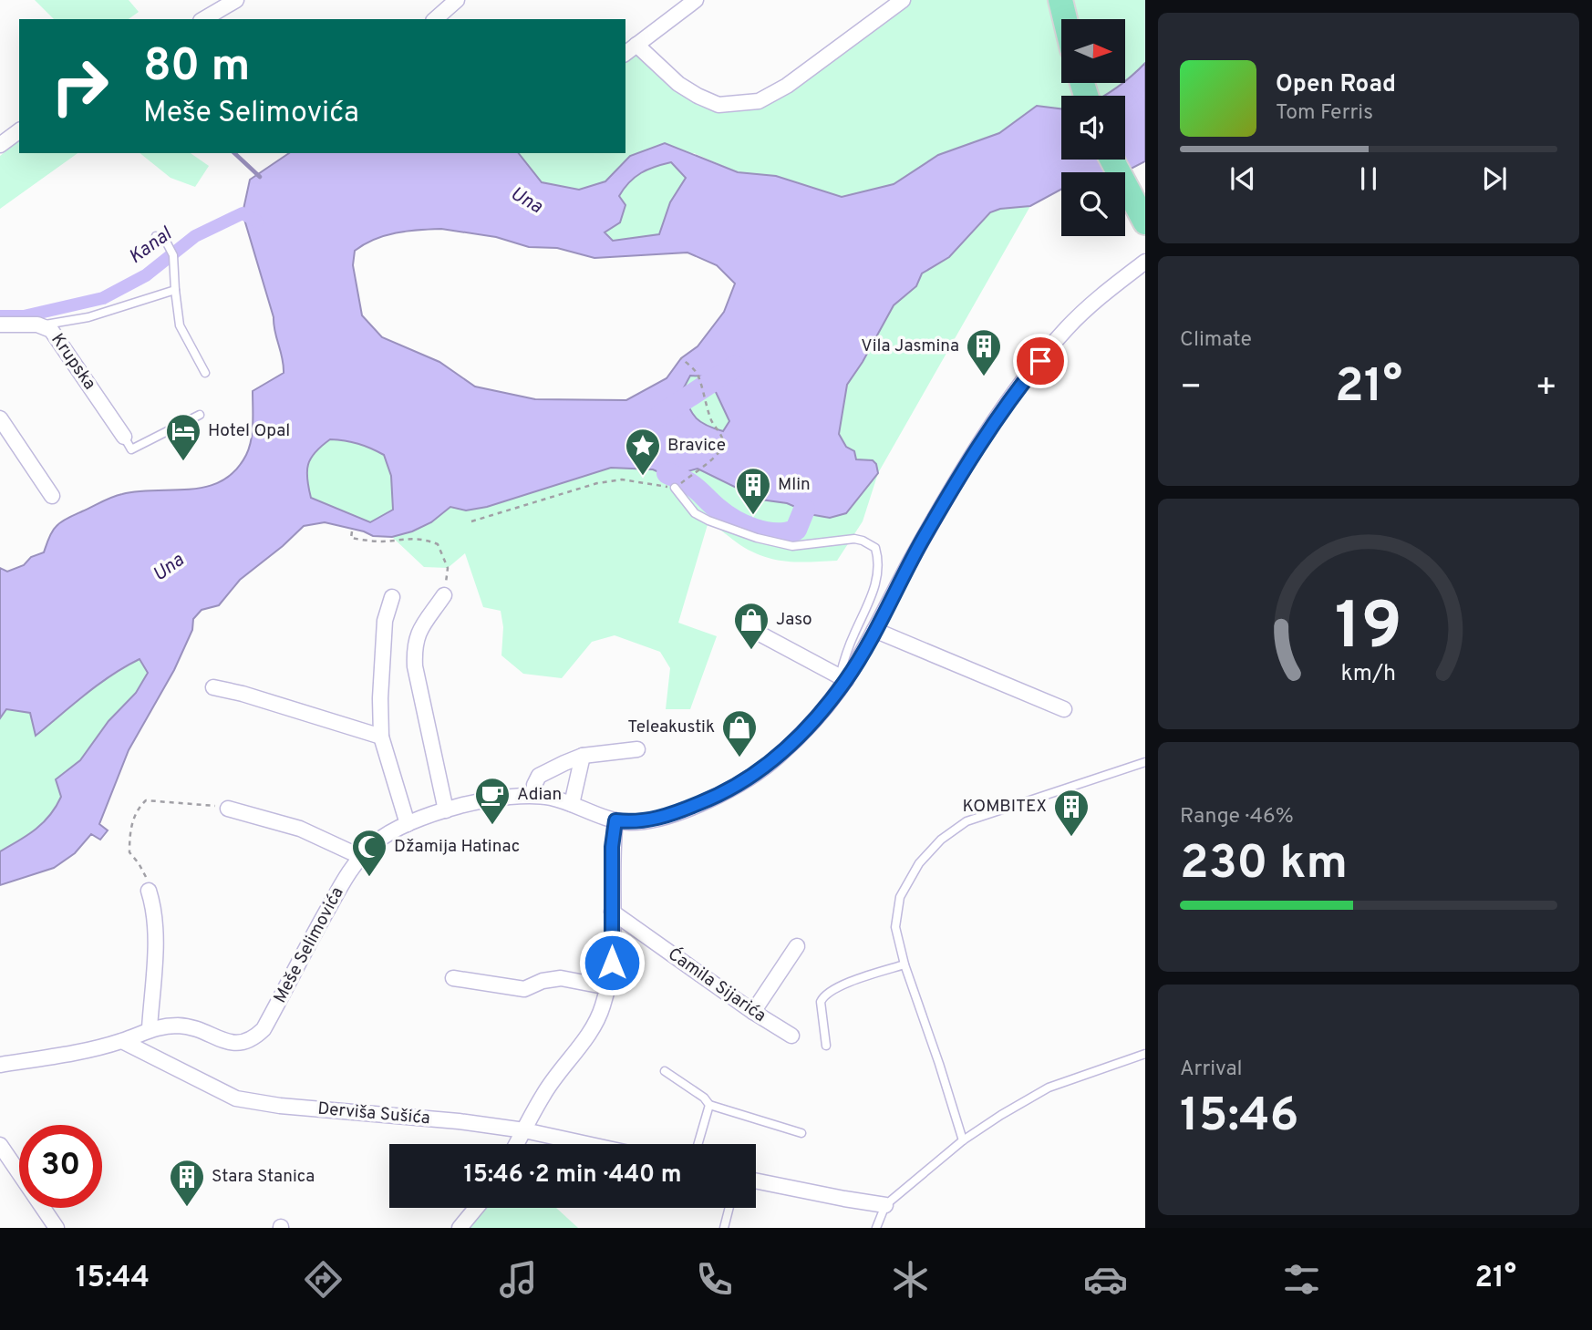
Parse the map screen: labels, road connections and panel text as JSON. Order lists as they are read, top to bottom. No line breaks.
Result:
{"streets":{"street":["Krupska","Meše Selimovića","Ćamila Sijarića","Derviša Sušića"]},"crossings":[["Meše Selimovića","Derviša Sušića"]],"water":["Una","Kanal"],"places":{"building":["Vila Jasmina","Mlin","KOMBITEX","Stara Stanica"],"hotel":["Hotel Opal"],"place":["Bravice"],"shop":["Jaso","Teleakustik"],"cafe":["Adian"],"mosque":["Džamija Hatinac"]},"north":"right","page":{"turn":["80 m","Meše Selimovića"],"song":["Open Road","Tom Ferris"],"tile":["Climate",["Range · 46%","230 km"],["Arrival","15:46"]],"heat":["−","21°","+"],"limit":"30","trip":"15:46 · 2 min · 440 m","tabs":["15:44","21°"],"gauge":["19","km/h"]}}
